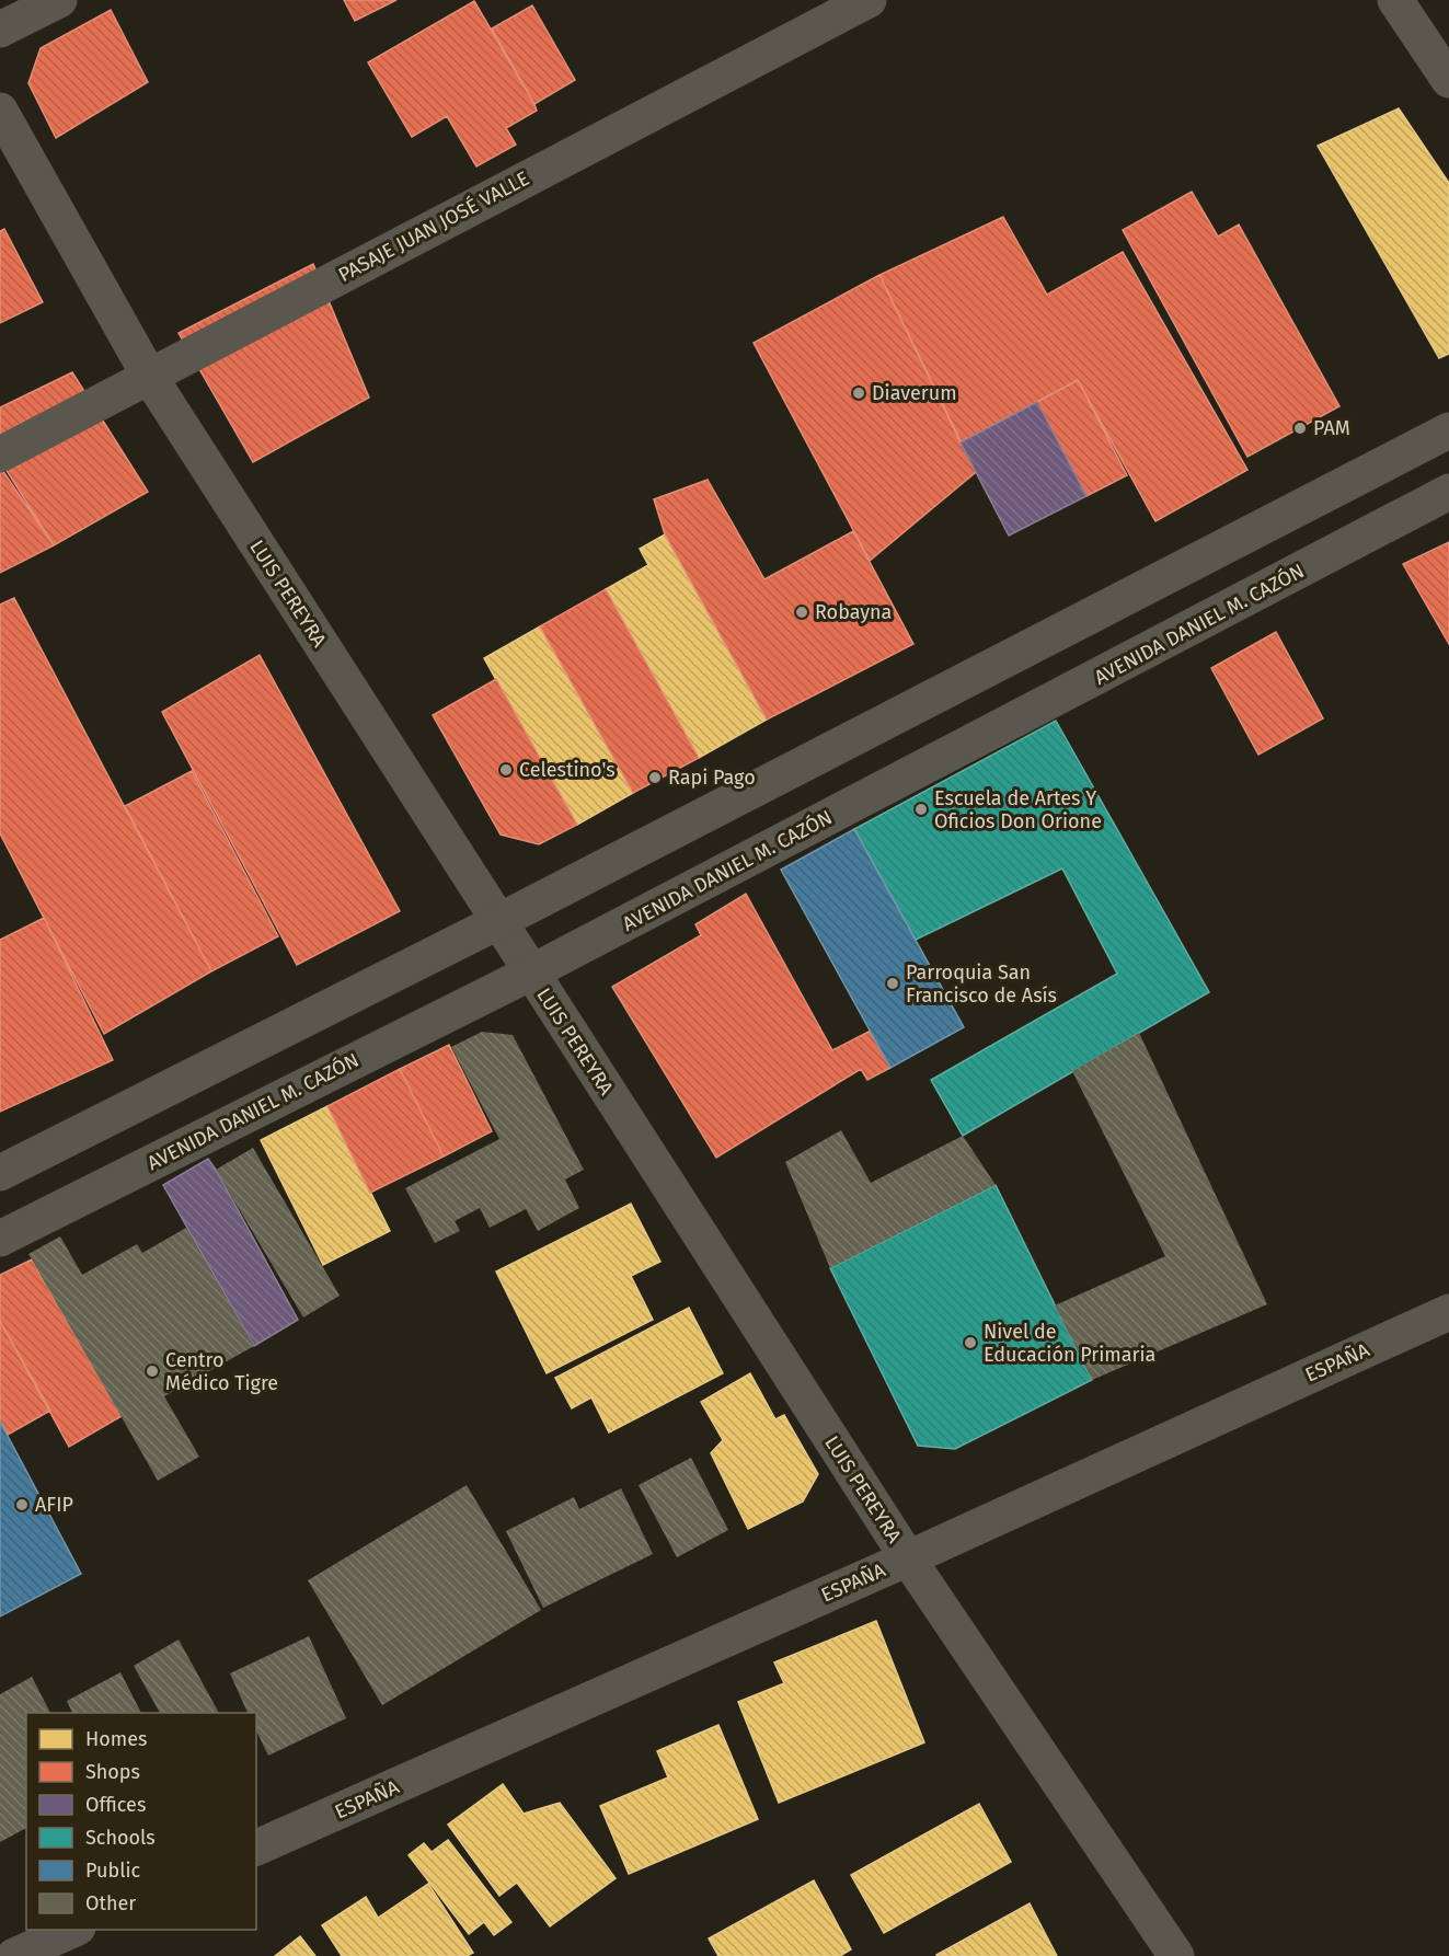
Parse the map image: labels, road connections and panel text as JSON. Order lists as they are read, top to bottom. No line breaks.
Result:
{"streets":{"street":["PASAJE JUAN JOSÉ VALLE","LUIS PEREYRA","AVENIDA DANIEL M. CAZÓN","ESPAÑA"]},"crossings":[["PASAJE JUAN JOSÉ VALLE","LUIS PEREYRA"],["LUIS PEREYRA","AVENIDA DANIEL M. CAZÓN"],["LUIS PEREYRA","ESPAÑA"]],"places":["Diaverum","PAM","Robayna","Celestino's","Rapi Pago","Escuela de Artes Y Oficios Don Orione","Parroquia San Francisco de Asís","Nivel de Educación Primaria","Centro Médico Tigre","AFIP"],"legend":["Homes","Shops","Offices","Schools","Public","Other"]}
